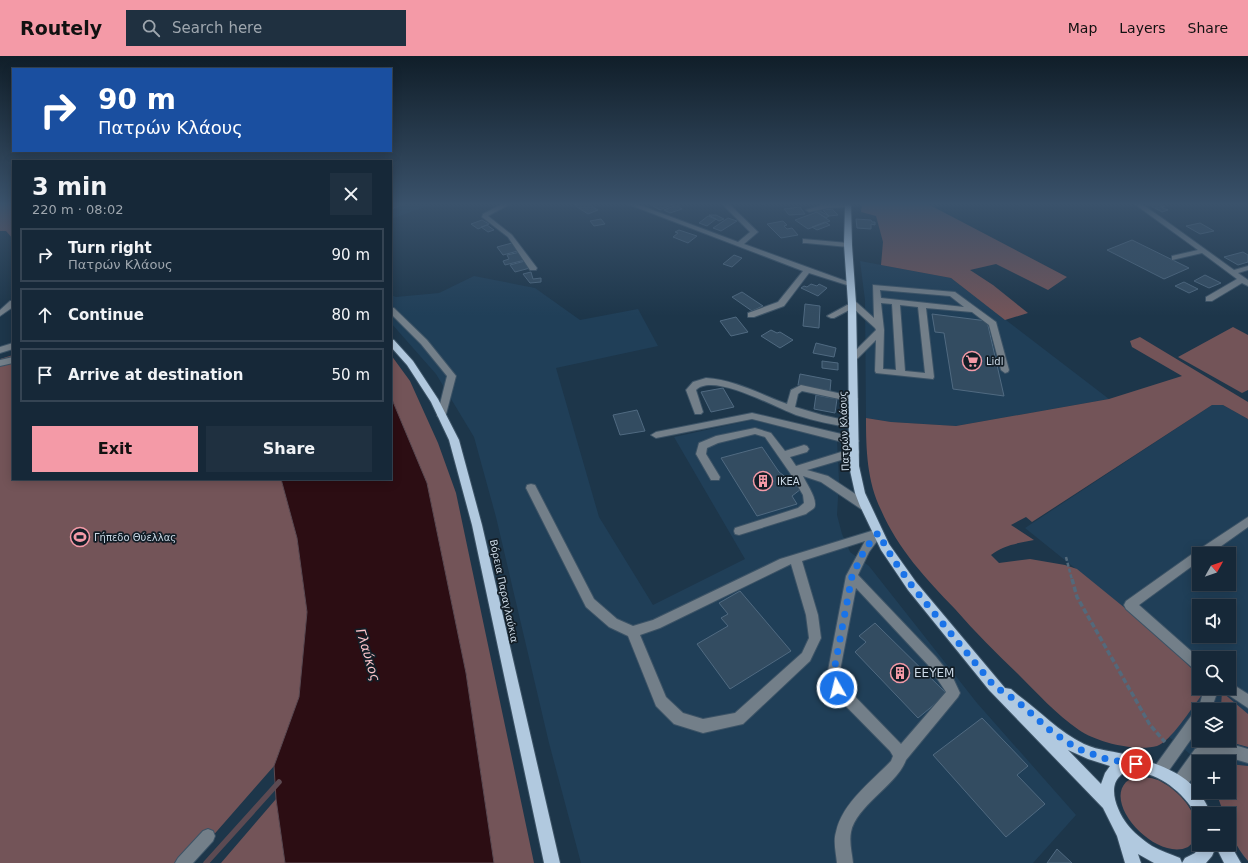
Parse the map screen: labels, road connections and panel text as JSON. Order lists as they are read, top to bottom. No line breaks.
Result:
{"streets":{"main road":["Πατρών Κλάους","Βόρεια Παραγλαύκια"]},"water":["Γλαύκος"],"places":{"supermarket":["Lidl"],"building":["IKEA","EEYEM"],"sports":["Γήπεδο Θύελλας"]},"north":"top right","page":{"header":"Routely","search":"Search here","nav":["Map","Layers","Share"],"turn":["90 m","Πατρών Κλάους"],"heading":["3 min","220 m · 08:02"],"list":[{"name":"Turn right","note":"Πατρών Κλάους","value":"90 m"},{"name":"Continue","value":"80 m"},{"name":"Arrive at destination","value":"50 m"}],"buttons":["Exit","Share"],"map_buttons":["+","−"]}}
